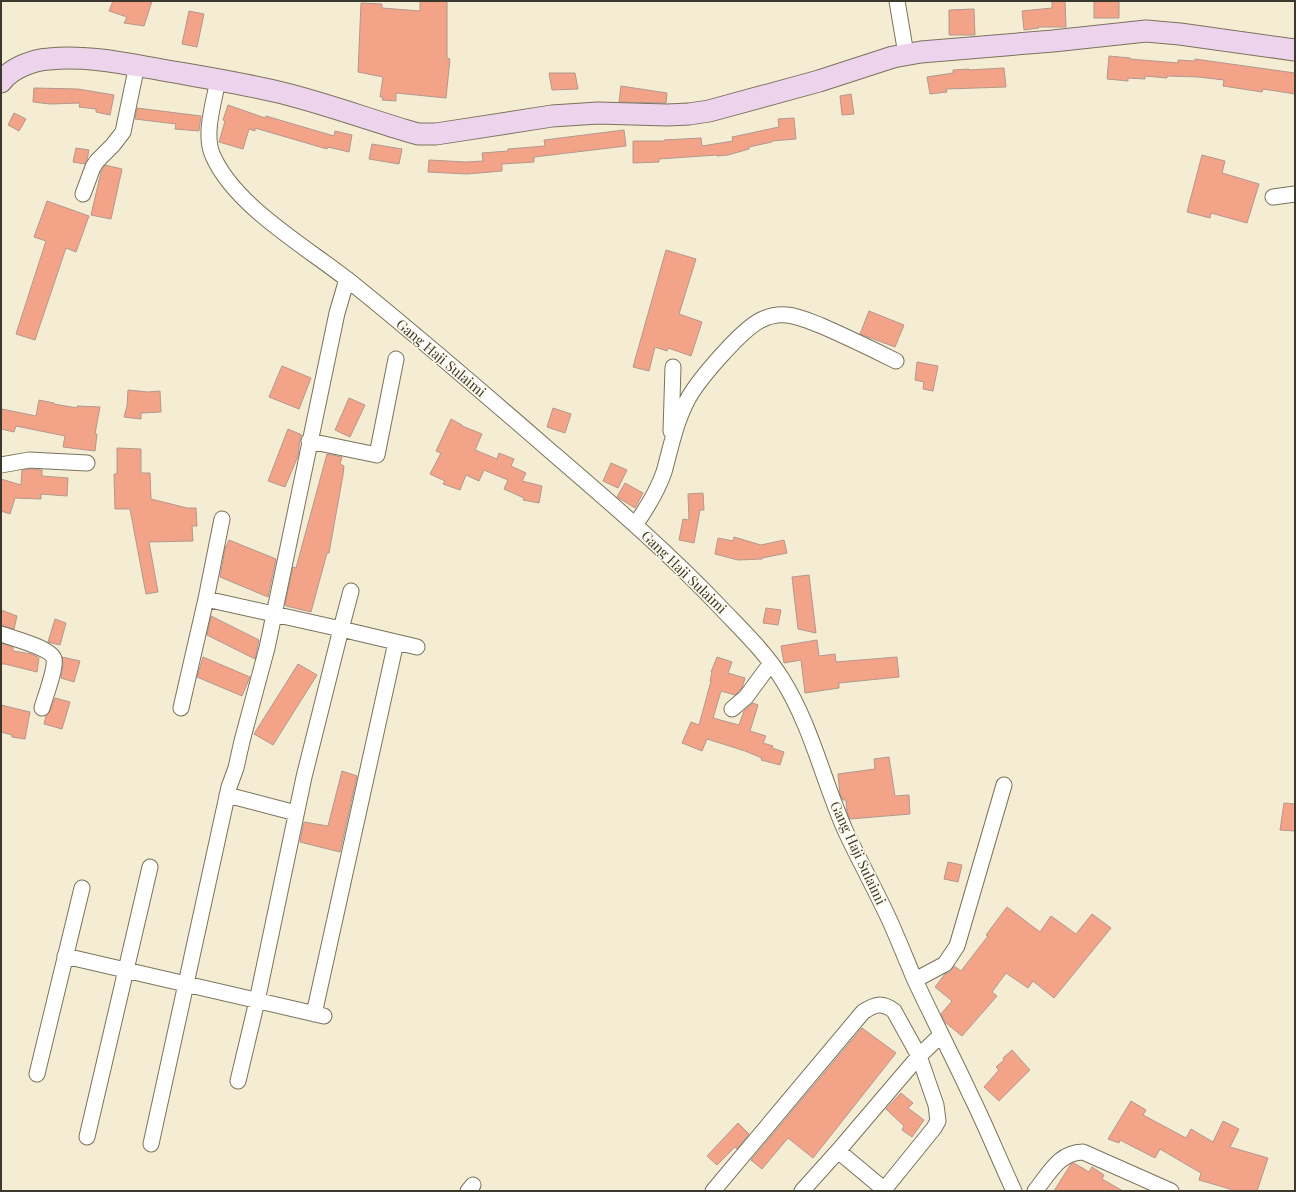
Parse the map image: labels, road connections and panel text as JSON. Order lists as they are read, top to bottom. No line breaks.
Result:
{"streets":{"street":["Gang Haji Sulaimi"]}}
